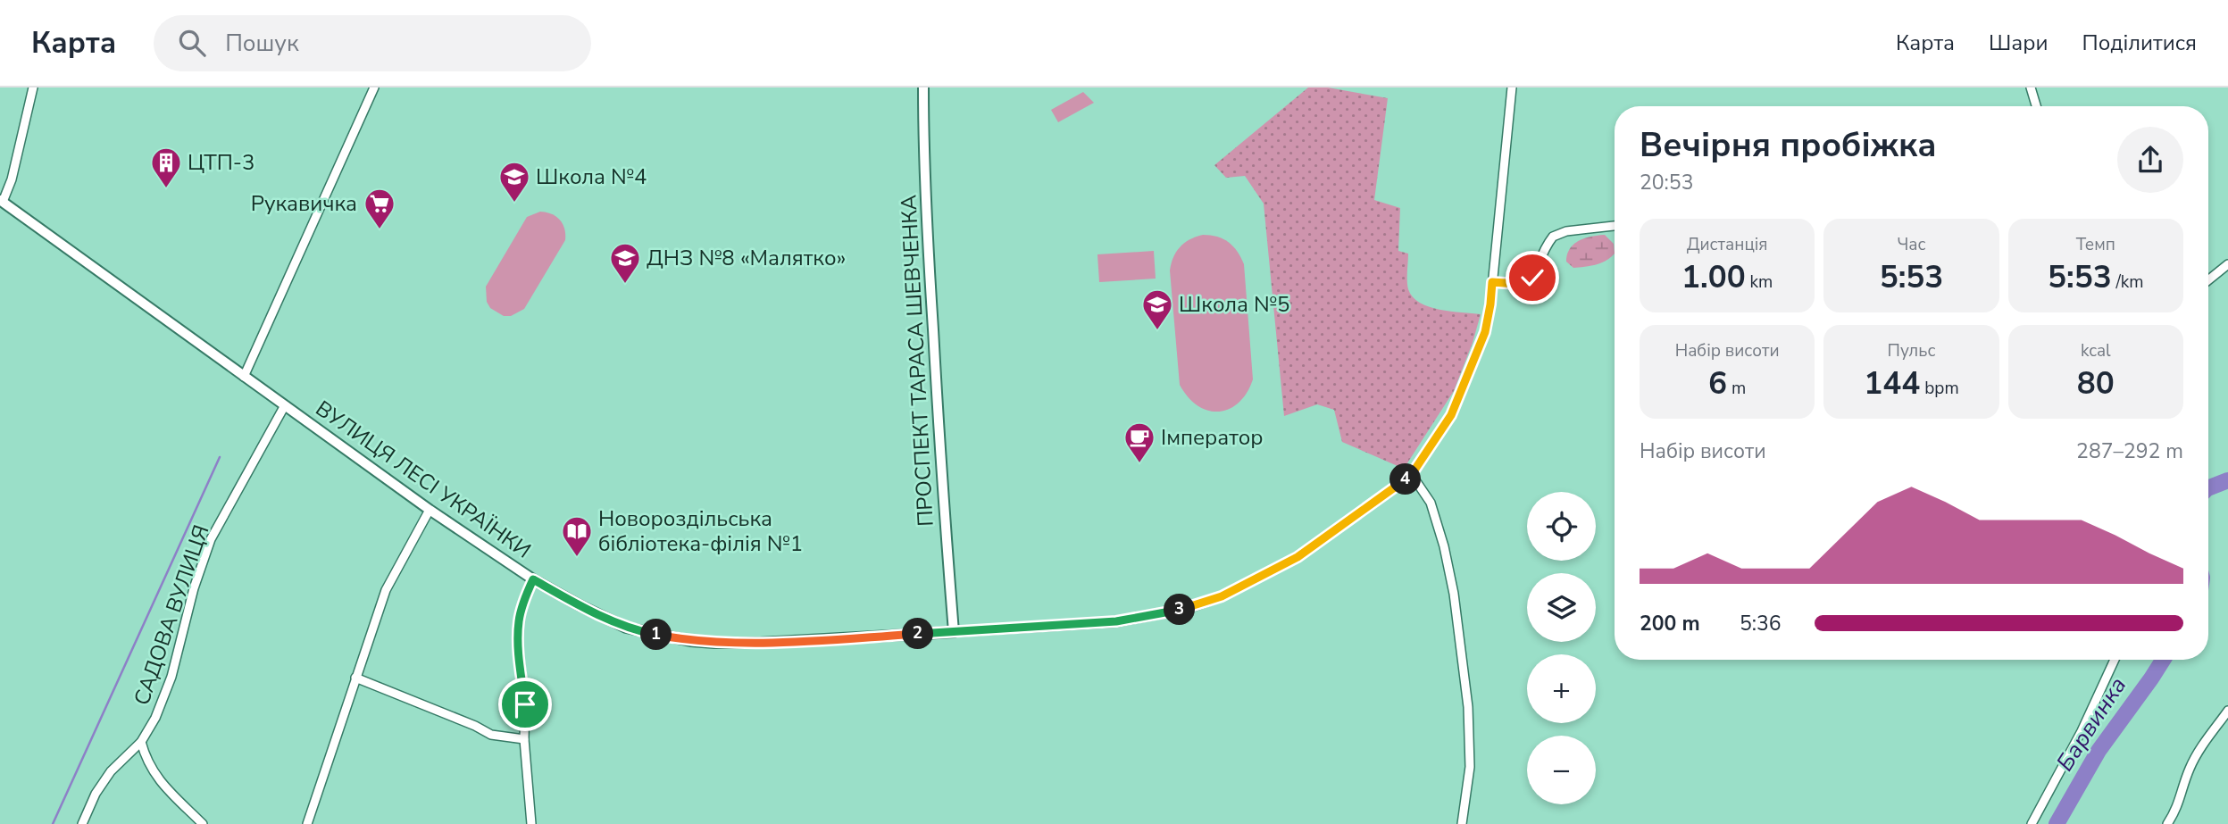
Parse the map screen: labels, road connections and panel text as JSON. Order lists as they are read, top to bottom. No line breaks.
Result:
{"streets":{"street":["ПРОСПЕКТ ТАРАСА ШЕВЧЕНКА","ВУЛИЦЯ ЛЕСІ УКРАЇНКИ","САДОВА ВУЛИЦЯ"]},"crossings":[["ПРОСПЕКТ ТАРАСА ШЕВЧЕНКА","ВУЛИЦЯ ЛЕСІ УКРАЇНКИ"],["ВУЛИЦЯ ЛЕСІ УКРАЇНКИ","САДОВА ВУЛИЦЯ"]],"water":["Барвинка"],"places":{"building":["ЦТП-3"],"school or university":["Школа №4","ДНЗ №8 «Малятко»","Школа №5"],"supermarket":["Рукавичка"],"cafe":["Імператор"],"library":["Новороздільська бібліотека-філія №1"]},"page":{"header":"Карта","search":"Пошук","nav":["Карта","Шари","Поділитися"],"heading":["Вечірня пробіжка","20:53"],"stats":[["Дистанція","1.00 km"],["Час","5:53"],["Темп","5:53 /km"],["Набір висоти","6 m"],["Пульс","144 bpm"],["kcal","80"]],"chart":["Набір висоти","287–292 m"],"pins":["4","3","2","1"],"map_buttons":["+","−"],"list":[{"name":"200 m","note":"5:36"}]}}
